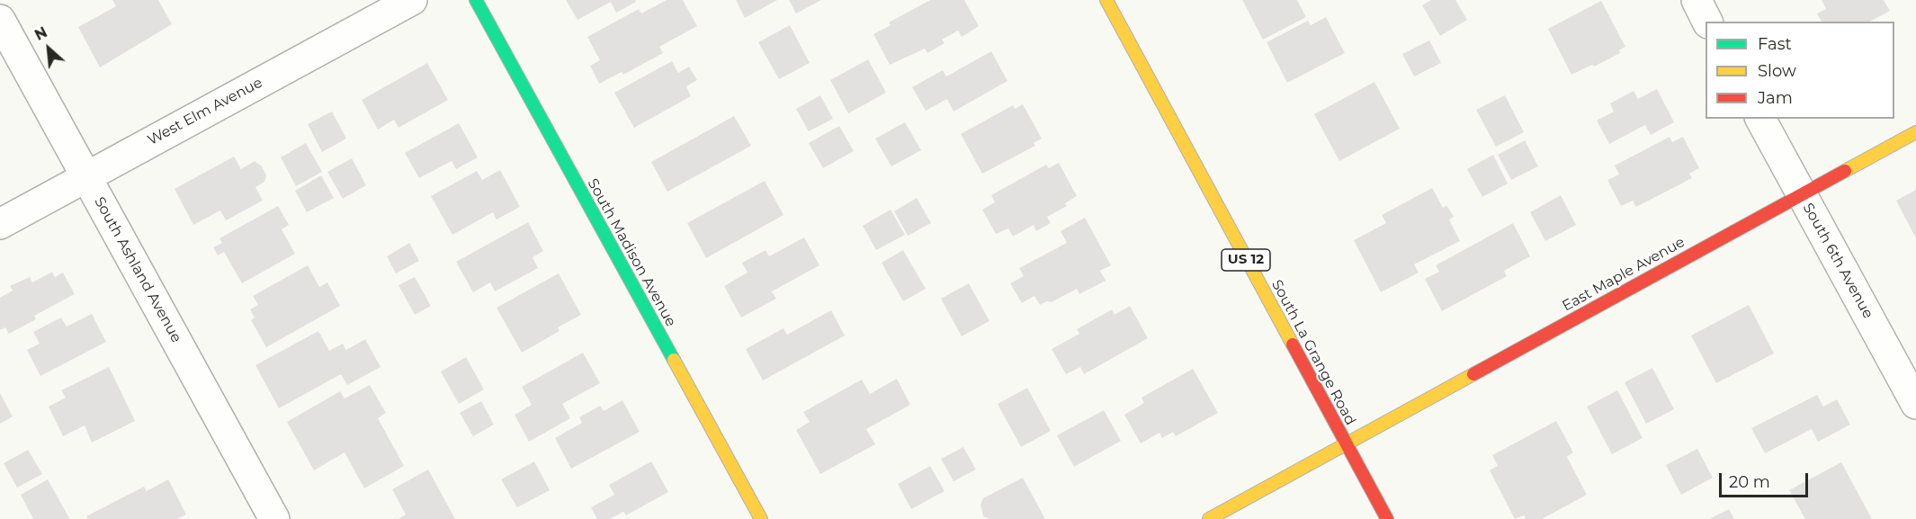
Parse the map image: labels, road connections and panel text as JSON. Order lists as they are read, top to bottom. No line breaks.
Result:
{"streets":{"street":["West Elm Avenue","South Madison Avenue","US 12","South 6th Avenue","South Ashland Avenue","East Maple Avenue","South La Grange Road"]},"crossings":[["West Elm Avenue","South Ashland Avenue"],["South 6th Avenue","East Maple Avenue"],["East Maple Avenue","South La Grange Road"]],"legend":["Fast","Slow","Jam"],"scale_bar":"20 m","north":"top left"}
